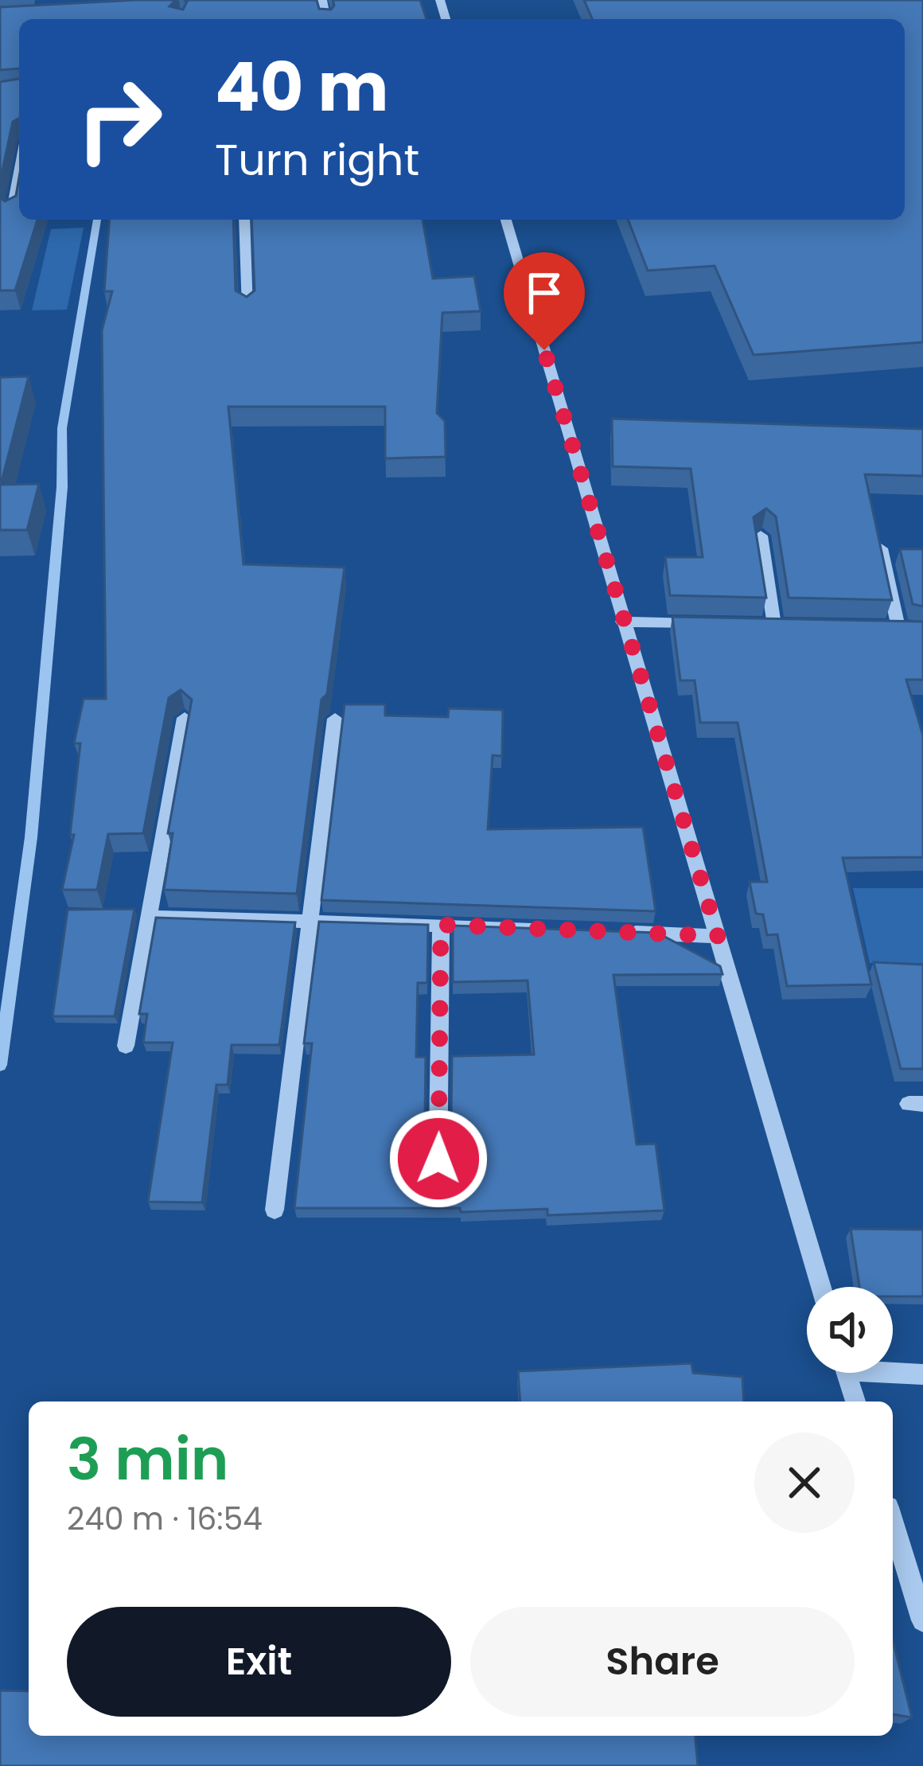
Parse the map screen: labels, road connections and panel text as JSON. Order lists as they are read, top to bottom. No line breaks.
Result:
{"page":{"turn":["40 m","Turn right"],"heading":["3 min","240 m · 16:54"],"buttons":["Exit","Share"]}}
